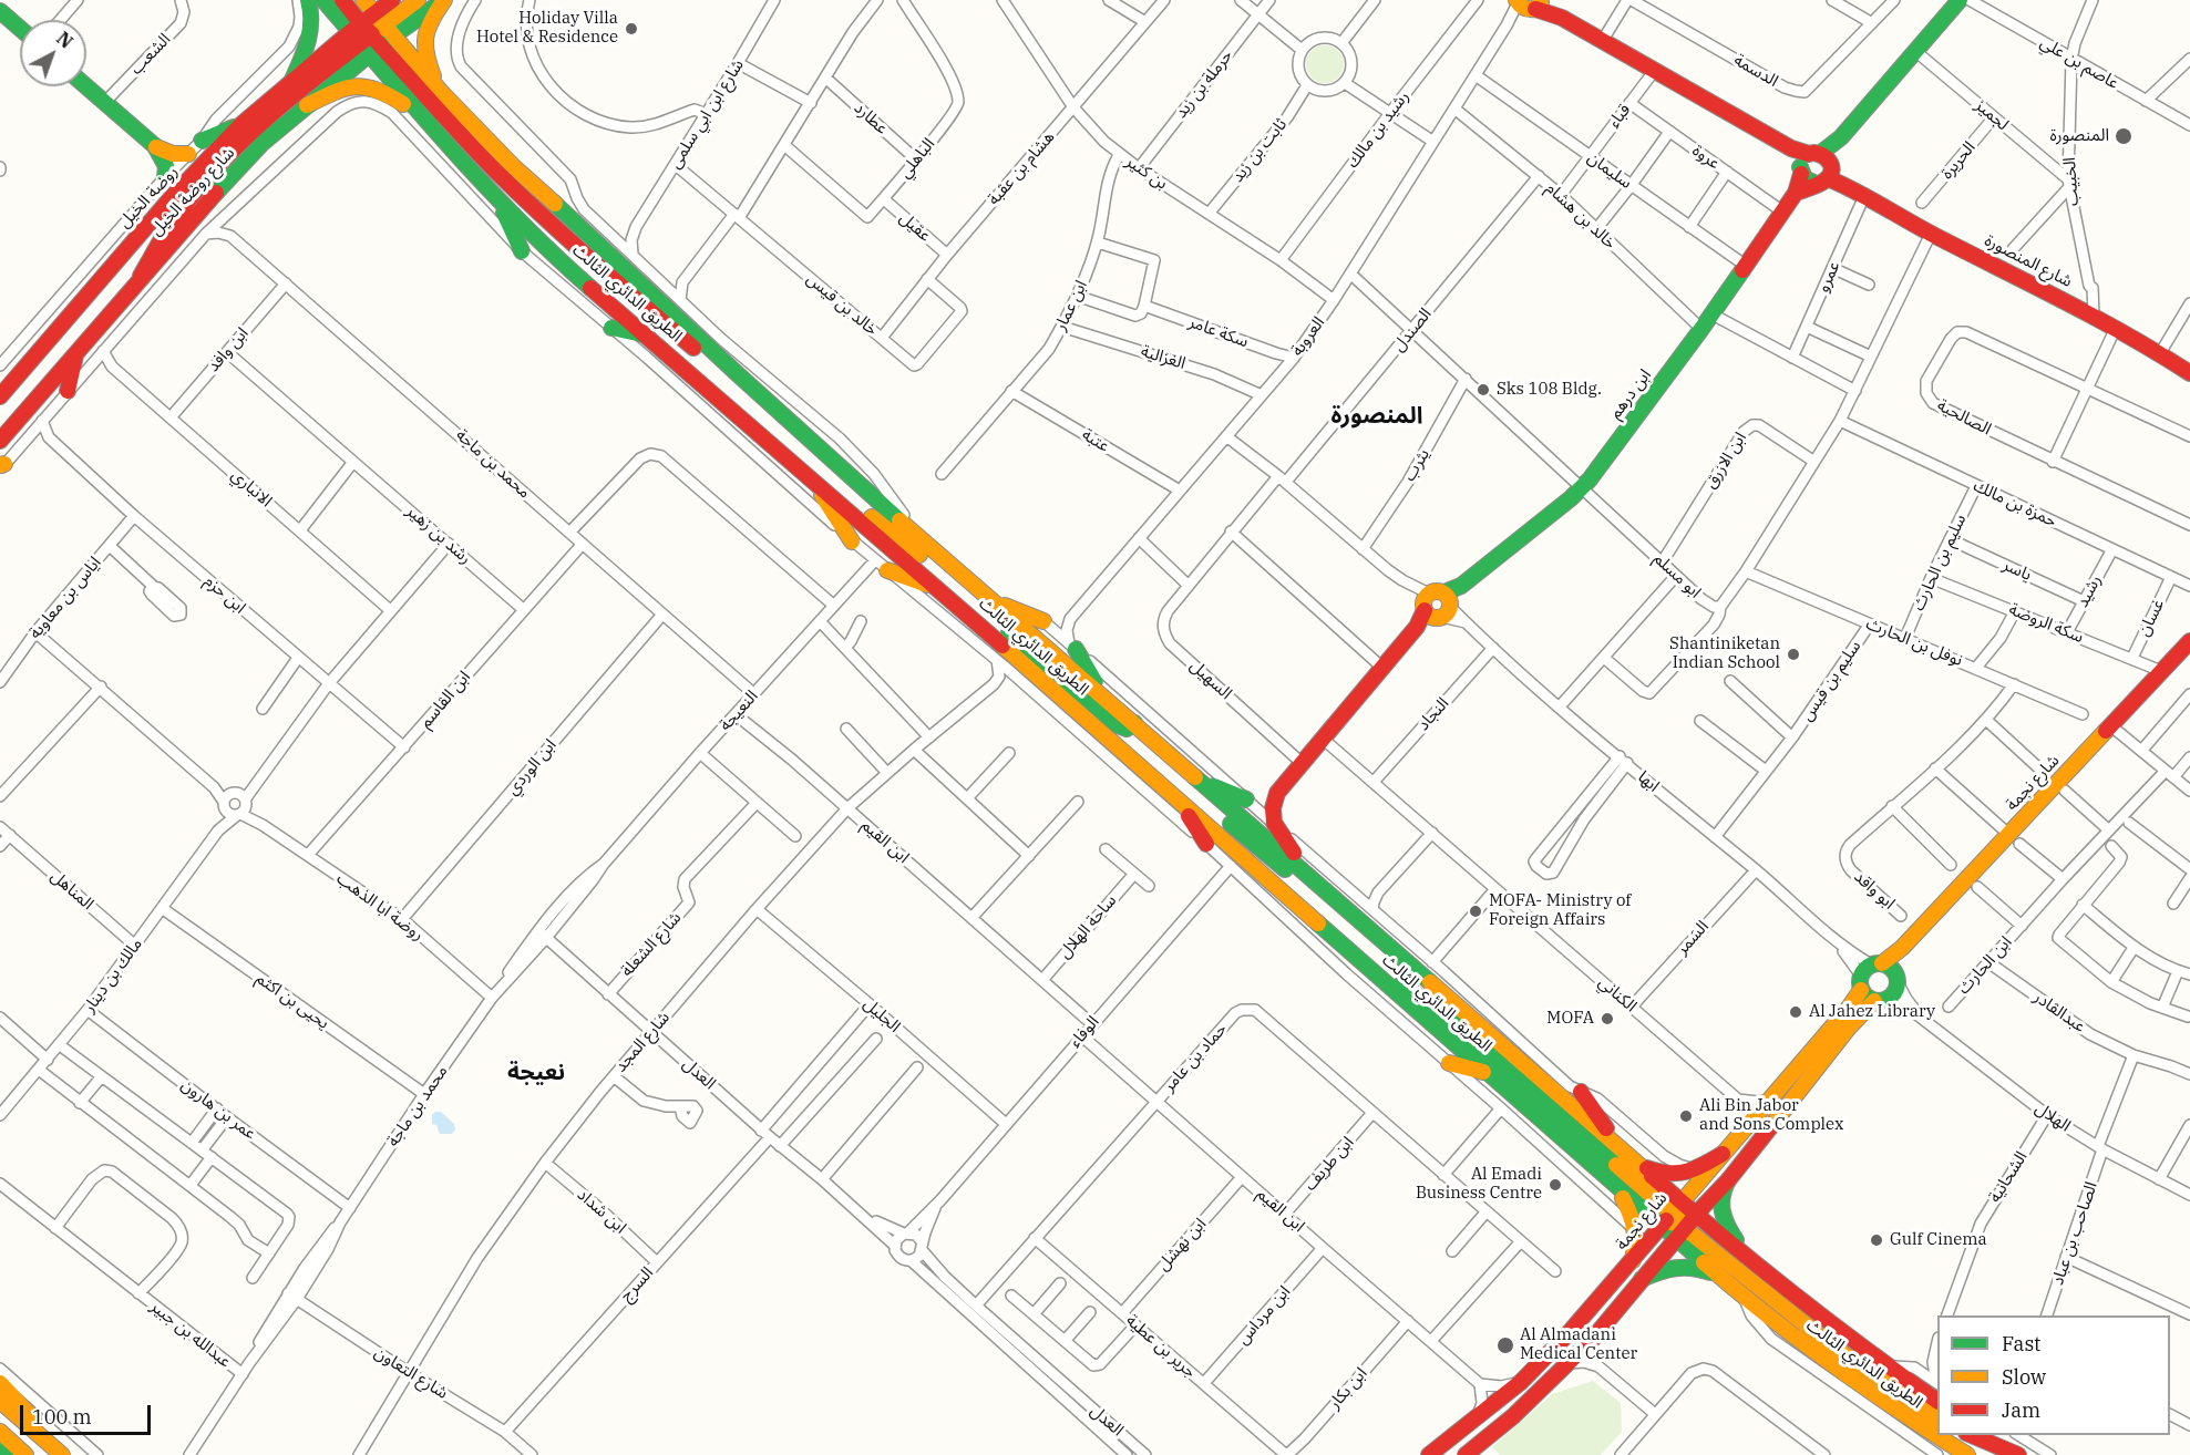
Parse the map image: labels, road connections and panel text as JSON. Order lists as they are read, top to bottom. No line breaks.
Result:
{"streets":{"main road":["شارع روضة الخيل","شارع المنصورة","الطريق الدائري الثالث","ابن درهم","شارع نجمة"],"street":["الشعب","عاصم بن علي","الدسمة","حرملة بن زيد","شارع ابن ابي سلمى","لجميز","قباء","عطارد","رشيد بن مالك","ثابت بن زيد","عروة","الباهلي","الحريرة","هشام بن عقبة","سليمان","بن كثير","الخبيب","روضة الخيل","خالد بن هشام","عقيل","عمرو","خالد بن قيس","ابن عمار","الصندل","سكة عامر","العروبة","ابن وافد","الغزالية","الصالحية","عتبة","ابن الازرق","محمد بن ماجة","يثرب","الانباري","حمزة بن مالك","رشد بن زهير","سليم بن الحارث","ياسر","ابو مسلم","رشيد","ابن حزم","اياس بن معاوية","غسان","سكة الروضة","نوفل بن الحارث","السهيل","سليم بن قيس","ابن القاسم","النعيجة","النجاد","ابن الوردي","ابها","ابن القيم","المناهل","ابو واقد","روضة ابا الذهب","ساحة الهلال","السَمر","شارع الشعلة","ابن الحارث","مالك بن دينار","الكناني","يحيى بن اكثم","عبدالقادر","الجليل","الوفاء","شارع المجد","حماد بن عامر","العدل","عمر بن هارون","الهلال","ابن طريف","الشحانية","ابن شداد","الصاحب بن عباد","ابن نهشل","السرج","ابن مرداس","عبدالله بن جبير","جرير بن عطية","شارع التعاون","ابن بكار"]},"crossings":[["عاصم بن علي","الخبيب"],["حرملة بن زيد","بن كثير"],["شارع ابن ابي سلمى","الطريق الدائري الثالث"],["شارع ابن ابي سلمى","خالد بن قيس"],["لجميز","الحريرة"],["لجميز","الخبيب"],["لجميز","ابن درهم"],["قباء","عروة"],["قباء","سليمان"],["قباء","خالد بن هشام"],["قباء","شارع المنصورة"],["عطارد","الباهلي"],["رشيد بن مالك","بن كثير"],["ثابت بن زيد","بن كثير"],["عروة","ابن درهم"],["الباهلي","عقيل"],["هشام بن عقبة","بن كثير"],["هشام بن عقبة","عقيل"],["هشام بن عقبة","خالد بن قيس"],["سليمان","العروبة"],["سليمان","ابن درهم"],["بن كثير","ابن عمار"],["بن كثير","العروبة"],["الخبيب","شارع المنصورة"],["شارع روضة الخيل","الطريق الدائري الثالث"],["خالد بن هشام","الصندل"],["خالد بن هشام","العروبة"],["خالد بن هشام","ابن درهم"],["شارع المنصورة","عمرو"],["شارع المنصورة","العروبة"],["شارع المنصورة","ابن درهم"],["شارع المنصورة","ابو مسلم"],["الطريق الدائري الثالث","النعيجة"],["الطريق الدائري الثالث","شارع نجمة"],["الطريق الدائري الثالث","الوفاء"],["ابن عمار","سكة عامر"],["ابن عمار","الغزالية"],["ابن عمار","عتبة"],["الصندل","ابو مسلم"],["الصندل","السهيل"],["الصندل","ابها"],["سكة عامر","العروبة"],["العروبة","الغزالية"],["العروبة","عتبة"],["العروبة","ابو مسلم"],["العروبة","ابها"],["ابن وافد","محمد بن ماجة"],["ابن وافد","الانباري"],["ابن وافد","رشد بن زهير"],["ابن درهم","ابو مسلم"],["ابن درهم","ابها"],["ابن الازرق","ابو مسلم"],["محمد بن ماجة","ابن القاسم"],["محمد بن ماجة","النعيجة"],["محمد بن ماجة","ابن الوردي"],["محمد بن ماجة","روضة ابا الذهب"],["محمد بن ماجة","يحيى بن اكثم"],["محمد بن ماجة","العدل"],["محمد بن ماجة","عمر بن هارون"],["محمد بن ماجة","عبدالله بن جبير"],["محمد بن ماجة","شارع التعاون"],["يثرب","ابو مسلم"],["يثرب","ابها"],["الانباري","مالك بن دينار"],["حمزة بن مالك","سليم بن الحارث"],["حمزة بن مالك","ابو مسلم"],["حمزة بن مالك","رشيد"],["حمزة بن مالك","غسان"],["رشد بن زهير","ابن القاسم"],["رشد بن زهير","مالك بن دينار"],["سليم بن الحارث","ياسر"],["سليم بن الحارث","سكة الروضة"],["سليم بن الحارث","نوفل بن الحارث"],["ياسر","رشيد"],["ابو مسلم","نوفل بن الحارث"],["رشيد","سكة الروضة"],["ابن حزم","اياس بن معاوية"],["ابن حزم","ابن القاسم"],["ابن حزم","مالك بن دينار"],["اياس بن معاوية","روضة ابا الذهب"],["غسان","سكة الروضة"],["سكة الروضة","شارع نجمة"],["نوفل بن الحارث","سليم بن قيس"],["نوفل بن الحارث","ابو واقد"],["السهيل","ابها"],["سليم بن قيس","ابها"],["ابن القاسم","روضة ابا الذهب"],["النعيجة","ابن القيم"],["النجاد","ابها"],["النجاد","الكناني"],["ابن الوردي","روضة ابا الذهب"],["ابها","شارع نجمة"],["ابها","السَمر"],["ابها","الهلال"],["شارع نجمة","الهلال"],["ابن القيم","ساحة الهلال"],["ابن القيم","الوفاء"],["ابن القيم","شارع المجد"],["ابن القيم","حماد بن عامر"],["ابن القيم","ابن طريف"],["ابن القيم","ابن نهشل"],["ابن القيم","ابن مرداس"],["ابن القيم","ابن بكار"],["المناهل","مالك بن دينار"],["روضة ابا الذهب","مالك بن دينار"],["السَمر","الكناني"],["شارع الشعلة","العدل"],["ابن الحارث","عبدالقادر"],["مالك بن دينار","يحيى بن اكثم"],["مالك بن دينار","عمر بن هارون"],["الجليل","الوفاء"],["الجليل","شارع المجد"],["الجليل","السرج"],["الوفاء","العدل"],["شارع المجد","العدل"],["شارع المجد","ابن شداد"],["شارع المجد","شارع التعاون"],["حماد بن عامر","العدل"],["حماد بن عامر","ابن طريف"],["حماد بن عامر","جرير بن عطية"],["العدل","السرج"],["الهلال","الشحانية"],["الهلال","الصاحب بن عباد"],["ابن شداد","السرج"],["ابن نهشل","جرير بن عطية"],["السرج","شارع التعاون"],["ابن مرداس","جرير بن عطية"],["جرير بن عطية","ابن بكار"]],"districts":["المنصورة","نعيجة"],"places":["Holiday Villa Hotel & Residence","المنصورة","Sks 108 Bldg.","Shantiniketan Indian School","MOFA- Ministry of Foreign Affairs","Al Jahez Library","MOFA","Ali Bin Jabor and Sons Complex","Al Emadi Business Centre","Gulf Cinema","Al Almadani Medical Center"],"legend":["Fast","Slow","Jam"],"scale_bar":"100 m","north":"top right"}
